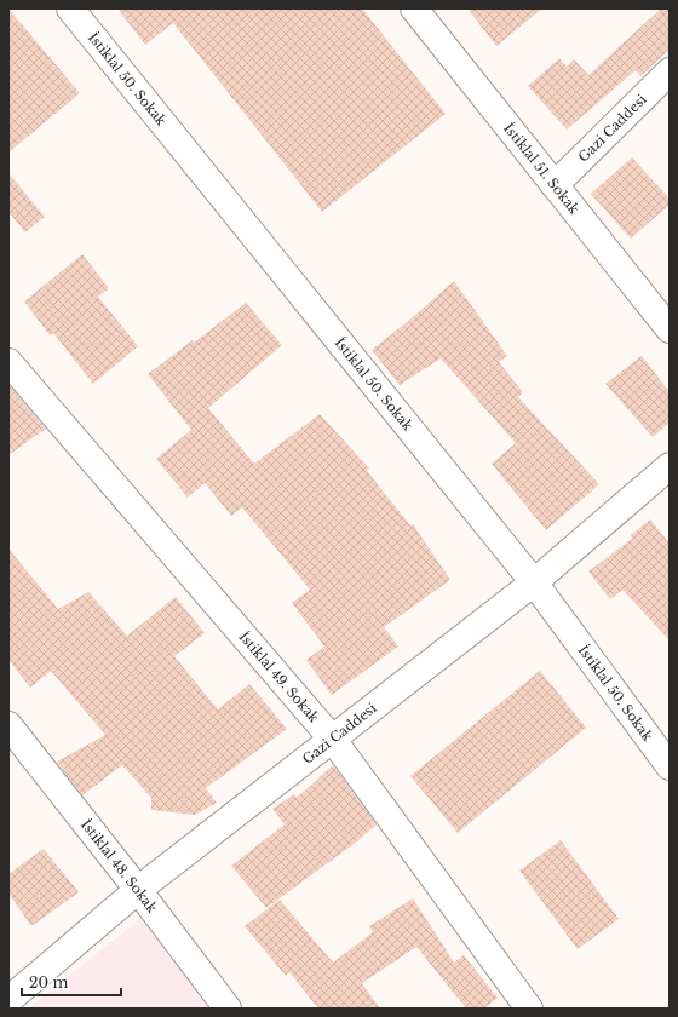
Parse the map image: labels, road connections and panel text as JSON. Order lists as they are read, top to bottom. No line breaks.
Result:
{"streets":{"street":["İstiklal 50. Sokak","Gazi Caddesi","İstiklal 51. Sokak","İstiklal 49. Sokak","İstiklal 48. Sokak"]},"crossings":[["İstiklal 50. Sokak","Gazi Caddesi"],["Gazi Caddesi","İstiklal 51. Sokak"],["Gazi Caddesi","İstiklal 49. Sokak"],["Gazi Caddesi","İstiklal 48. Sokak"]],"scale_bar":"20 m"}
